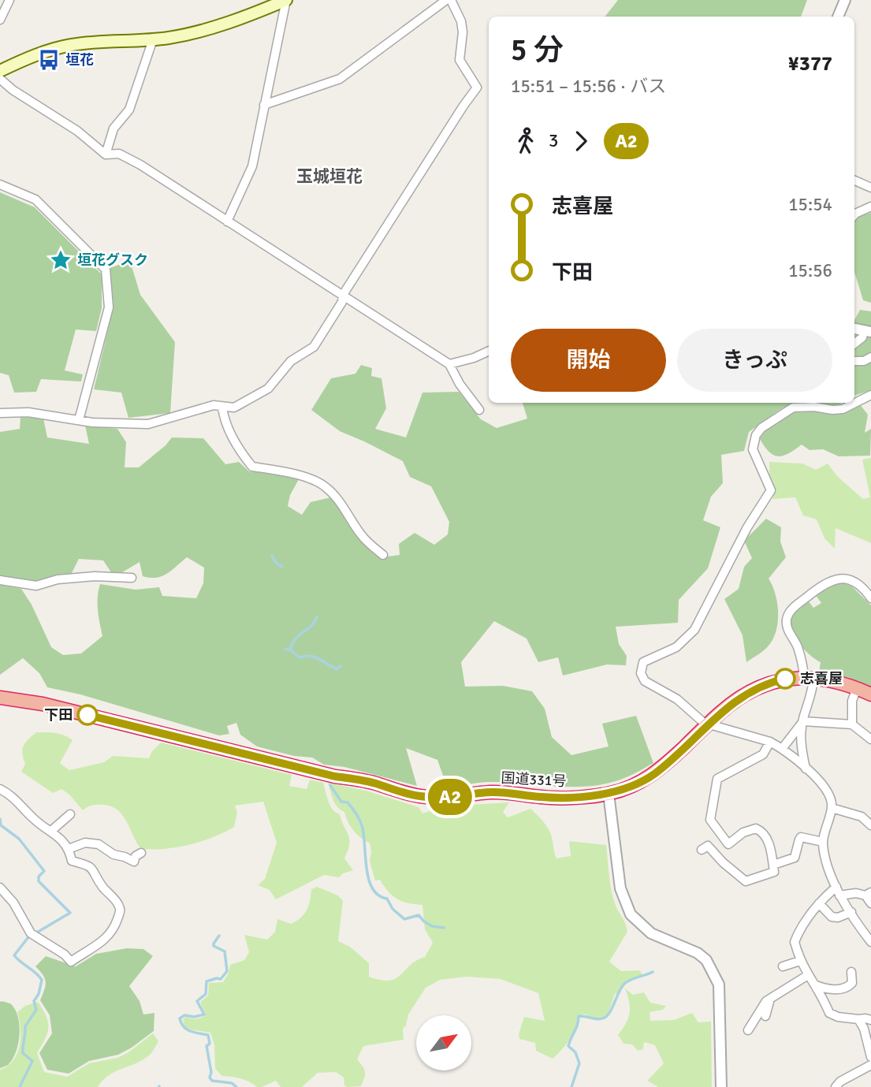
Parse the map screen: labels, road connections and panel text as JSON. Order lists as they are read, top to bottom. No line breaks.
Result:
{"streets":{"highway":["国道331号"]},"districts":["玉城垣花"],"places":{"bus stop":["垣花"],"place":["垣花グスク"],"other":["志喜屋","下田"]},"lines":["bus line A2"],"north":"top right","page":{"on_map":"A2","heading":["5 分","15:51 – 15:56 · バス","¥377"],"legs":["3","A2"],"list":[{"name":"志喜屋","value":"15:54"},{"name":"下田","value":"15:56"}],"buttons":["開始","きっぷ"]}}
